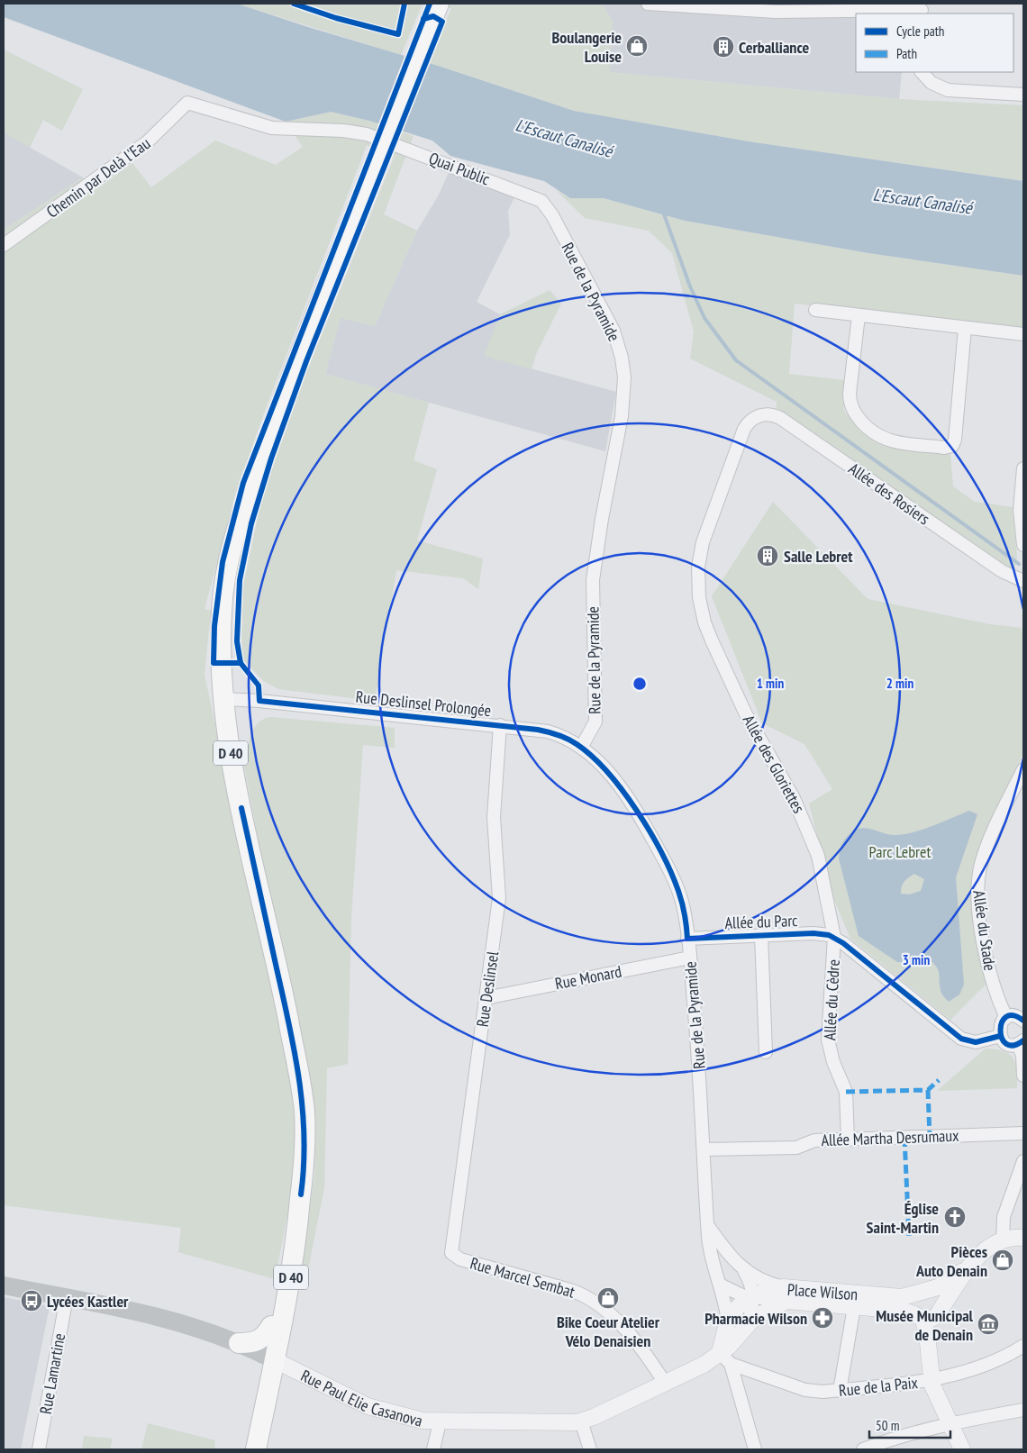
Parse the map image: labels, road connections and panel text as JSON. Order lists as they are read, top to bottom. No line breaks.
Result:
{"streets":{"main road":["D 40","Rue Paul Elie Casanova"],"street":["Quai Public","Chemin par Delà l'Eau","Rue de la Pyramide","Allée des Rosiers","Rue Deslinsel Prolongée","Allée des Gloriettes","Allée du Parc","Allée du Stade","Rue Monard","Rue Deslinsel","Allée du Cèdre","Allée Martha Desrumaux","Rue Marcel Sembat","Place Wilson","Rue Lamartine","Rue de la Paix"]},"crossings":[["Quai Public","Chemin par Delà l'Eau"],["Quai Public","Rue de la Pyramide"],["Quai Public","D 40"],["Rue de la Pyramide","Rue Deslinsel Prolongée"],["Rue de la Pyramide","Allée du Parc"],["Rue de la Pyramide","Rue Monard"],["Rue de la Pyramide","Allée Martha Desrumaux"],["Rue de la Pyramide","Place Wilson"],["Allée des Rosiers","Allée des Gloriettes"],["Rue Deslinsel Prolongée","D 40"],["Rue Deslinsel Prolongée","Rue Deslinsel"],["D 40","Rue Paul Elie Casanova"],["Allée des Gloriettes","Allée du Parc"],["Allée des Gloriettes","Allée du Cèdre"],["Allée du Parc","Allée du Cèdre"],["Rue Monard","Rue Deslinsel"],["Rue Deslinsel","Rue Marcel Sembat"],["Allée du Cèdre","Allée Martha Desrumaux"],["Rue Marcel Sembat","Rue Paul Elie Casanova"],["Place Wilson","Rue Paul Elie Casanova"],["Rue Lamartine","Rue Paul Elie Casanova"]],"water":["L'Escaut Canalisé"],"parks":["Parc Lebret"],"places":{"shop":["Boulangerie Louise","Pièces Auto Denain","Bike Coeur Atelier Vélo Denaisien"],"building":["Cerballiance","Salle Lebret"],"church":["Église Saint-Martin"],"bus stop":["Lycées Kastler"],"pharmacy":["Pharmacie Wilson"],"museum":["Musée Municipal de Denain"]},"legend":["Cycle path","Path"],"scale_bar":"50 m","rings":["1 min","2 min","3 min"]}
